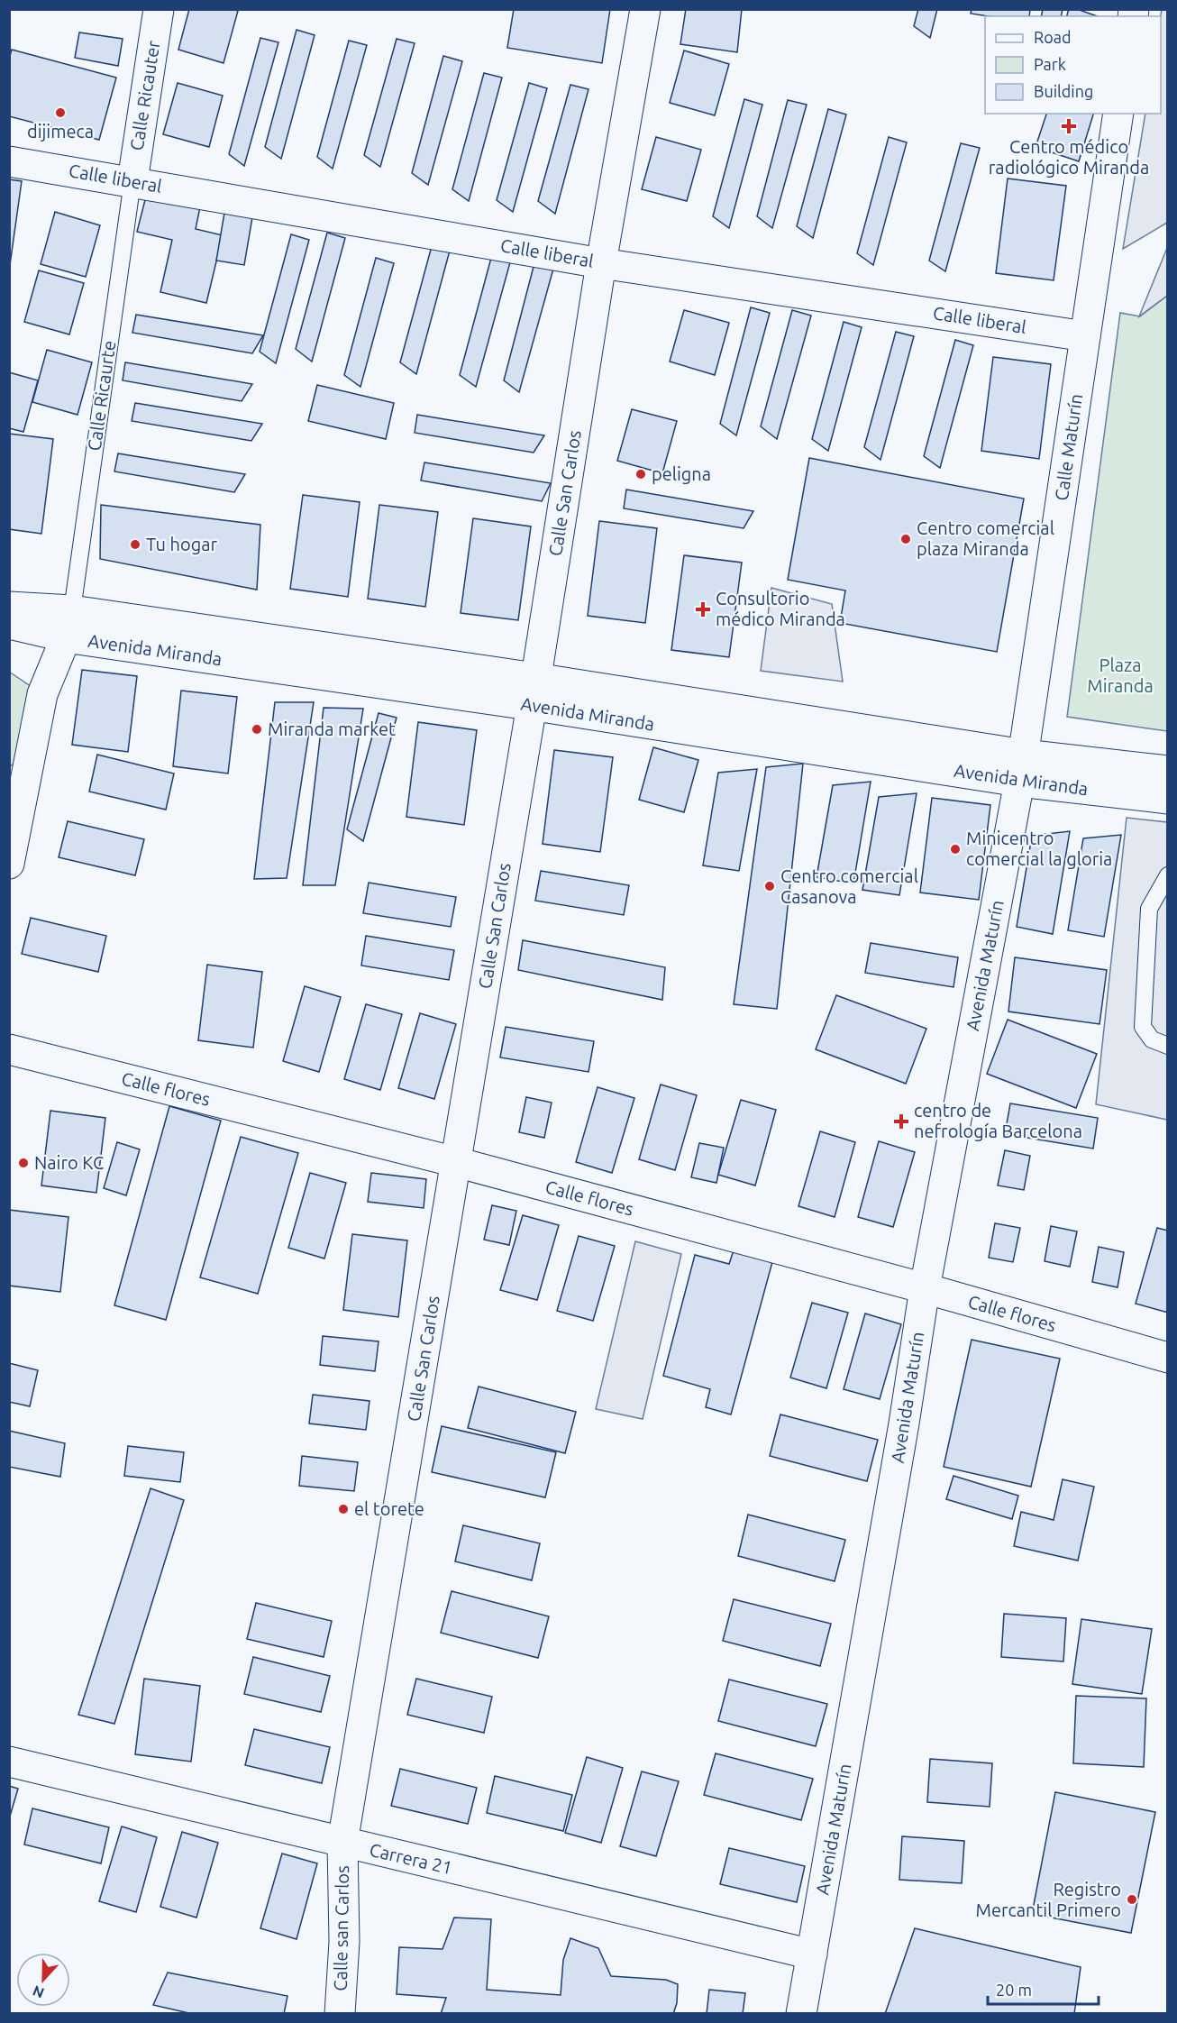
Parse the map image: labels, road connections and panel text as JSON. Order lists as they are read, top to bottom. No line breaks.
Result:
{"streets":{"street":["Calle Ricauter","Calle liberal","Calle Ricaurte","Calle Maturín","Calle San Carlos","Avenida Miranda","Avenida Maturín","Calle flores","Carrera 21","Calle san Carlos"]},"crossings":[["Calle Ricauter","Calle liberal"],["Calle Ricauter","Calle Ricaurte"],["Calle liberal","Calle Ricaurte"],["Calle liberal","Calle Maturín"],["Calle liberal","Calle San Carlos"],["Calle Ricaurte","Avenida Miranda"],["Calle Maturín","Avenida Miranda"],["Calle Maturín","Avenida Maturín"],["Calle San Carlos","Avenida Miranda"],["Calle San Carlos","Calle flores"],["Calle San Carlos","Carrera 21"],["Calle San Carlos","Calle san Carlos"],["Avenida Miranda","Avenida Maturín"],["Avenida Maturín","Calle flores"],["Avenida Maturín","Carrera 21"],["Carrera 21","Calle san Carlos"]],"parks":["Plaza Miranda"],"places":{"other":["dijimeca","peligna","Centro comercial plaza Miranda","Tu hogar","Miranda market","Minicentro comercial la gloria","Centro comercial Casanova","Nairo KC","el torete","Registro Mercantil Primero"],"health":["Centro médico radiológico Miranda","Consultorio médico Miranda","centro de nefrología Barcelona"]},"legend":["Road","Park","Building"],"scale_bar":"20 m","north":"bottom"}
